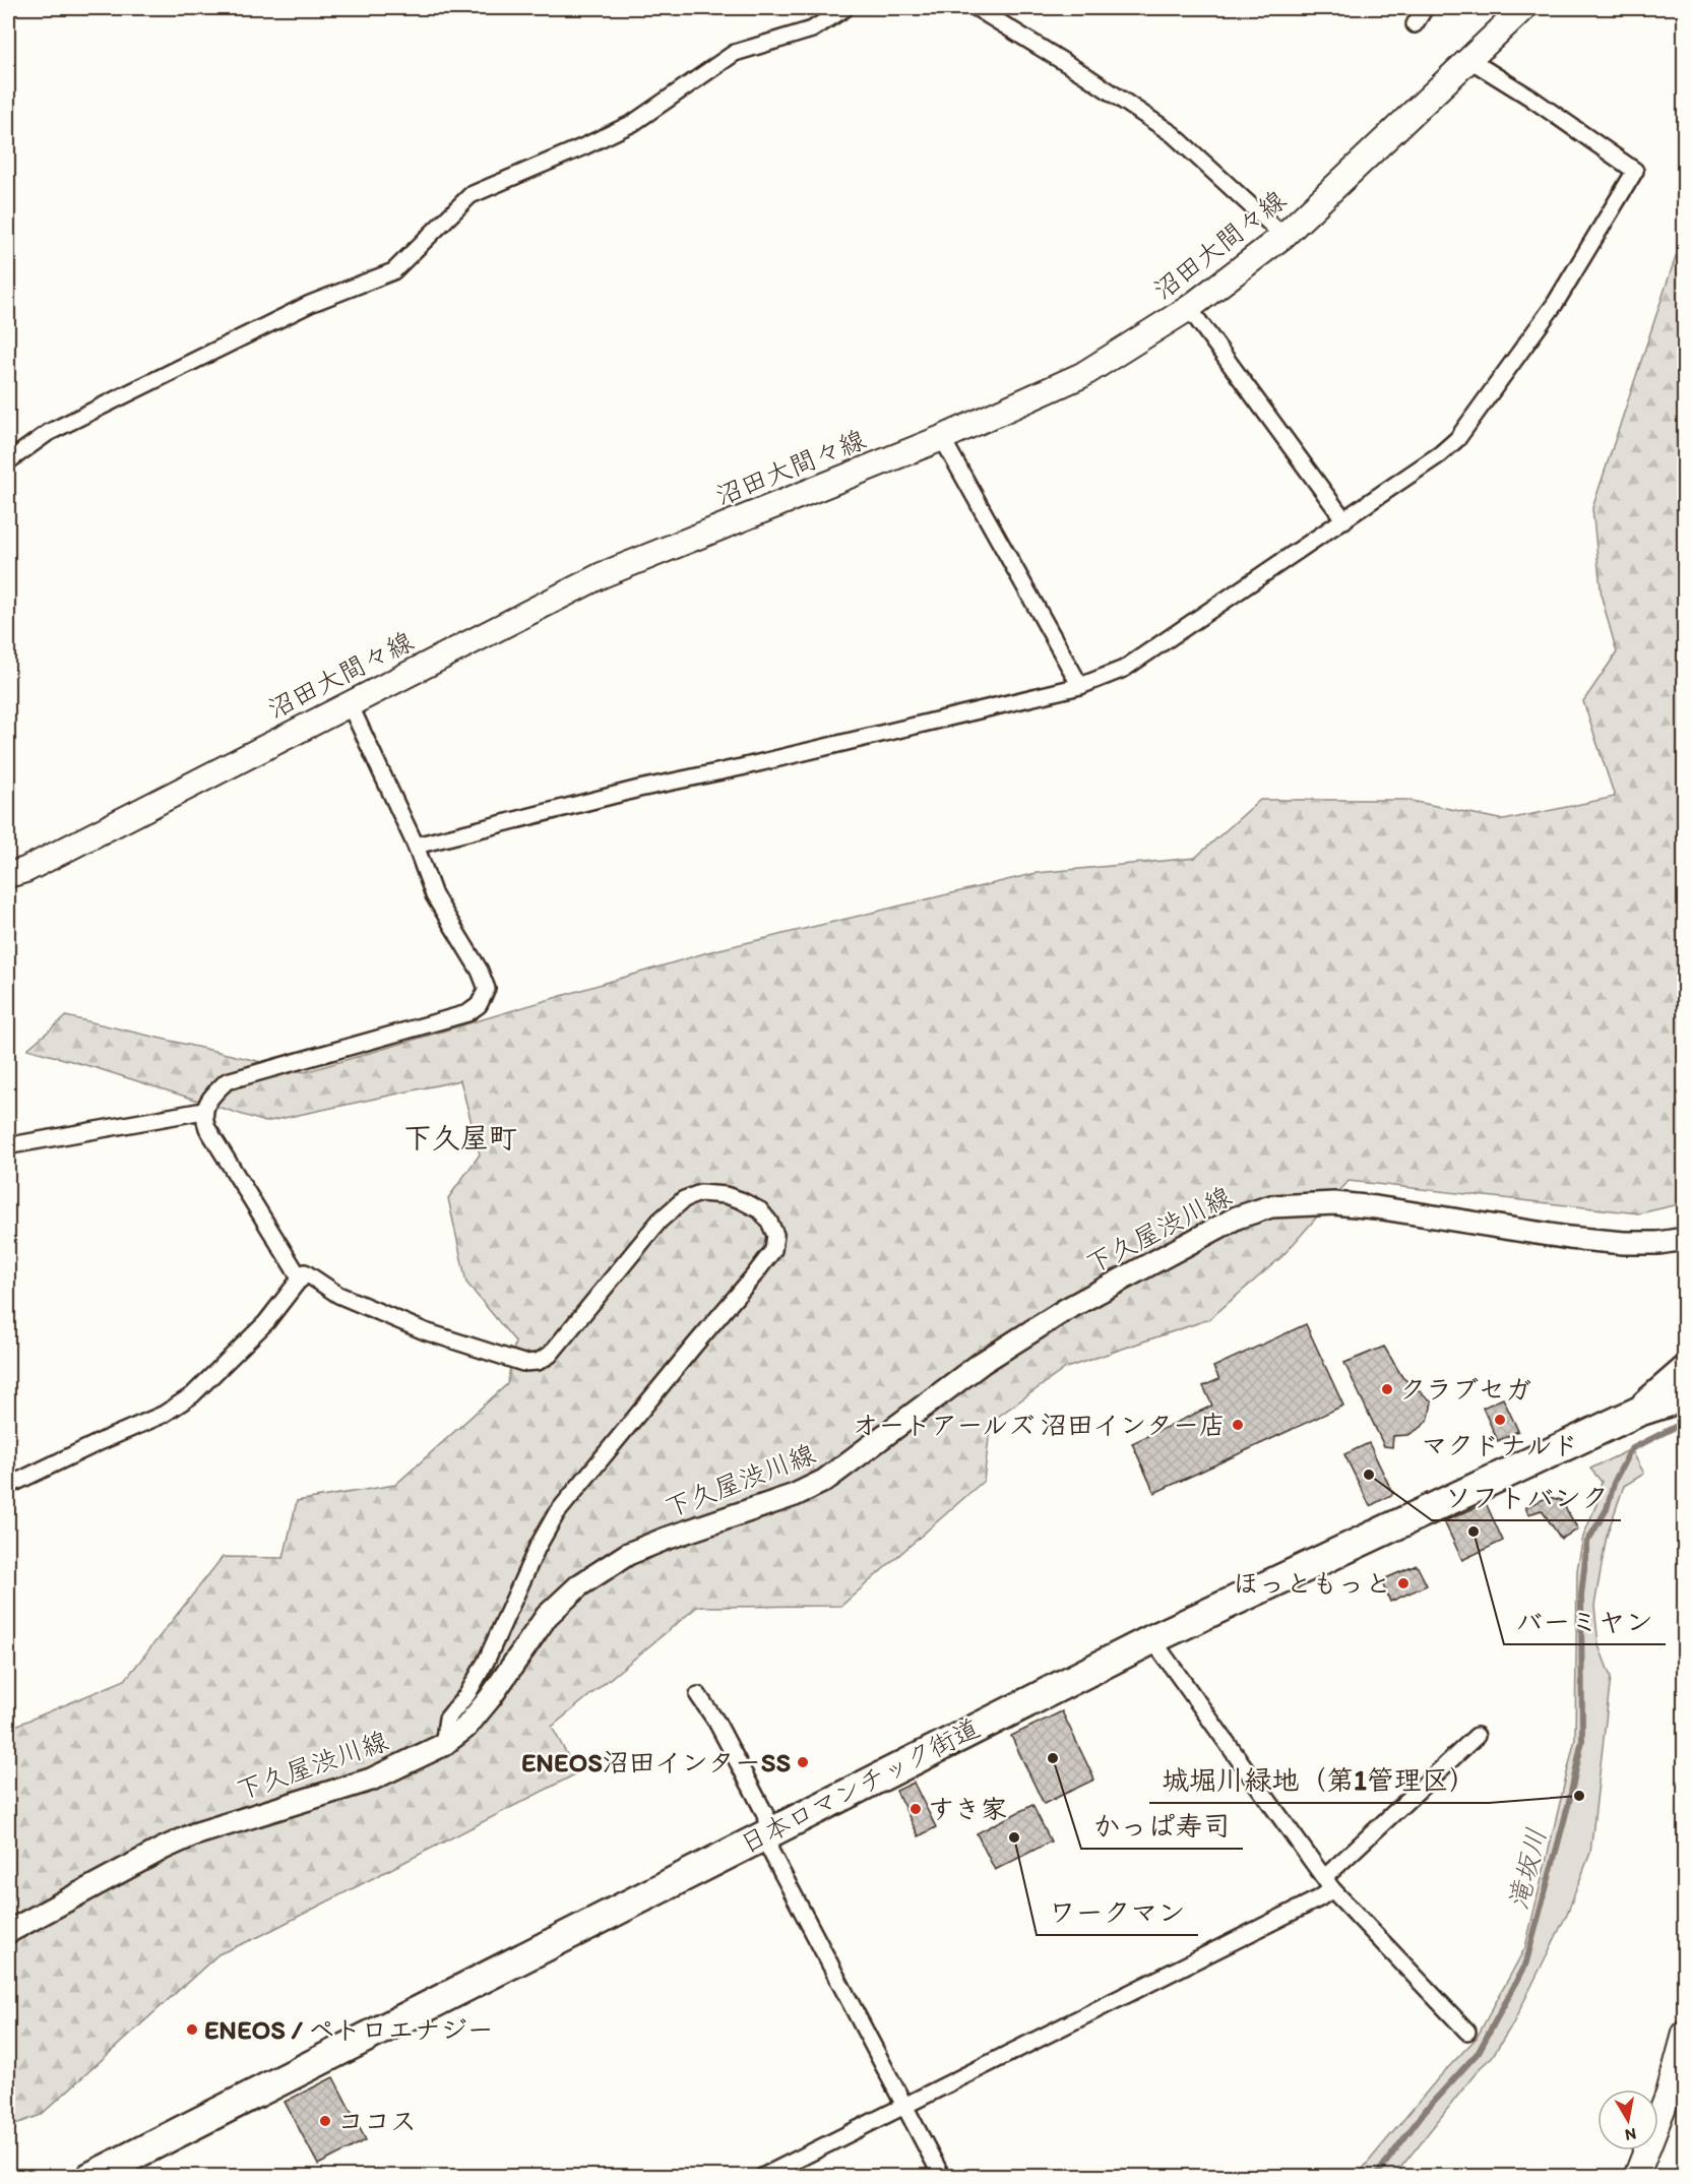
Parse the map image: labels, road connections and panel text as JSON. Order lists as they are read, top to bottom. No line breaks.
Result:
{"streets":{"highway":["日本ロマンチック街道"],"main road":["沼田大間々線","下久屋渋川線"]},"districts":["下久屋町"],"water":["滝坂川"],"places":["クラブセガ","マクドナルド","オートアールズ 沼田インター店","ソフトバンク","バーミヤン","ほっともっと","かっぱ寿司","ENEOS沼田インターSS","城堀川緑地（第1管理区）","すき家","ワークマン","ENEOS / ペトロエナジー","ココス"],"north":"bottom"}
